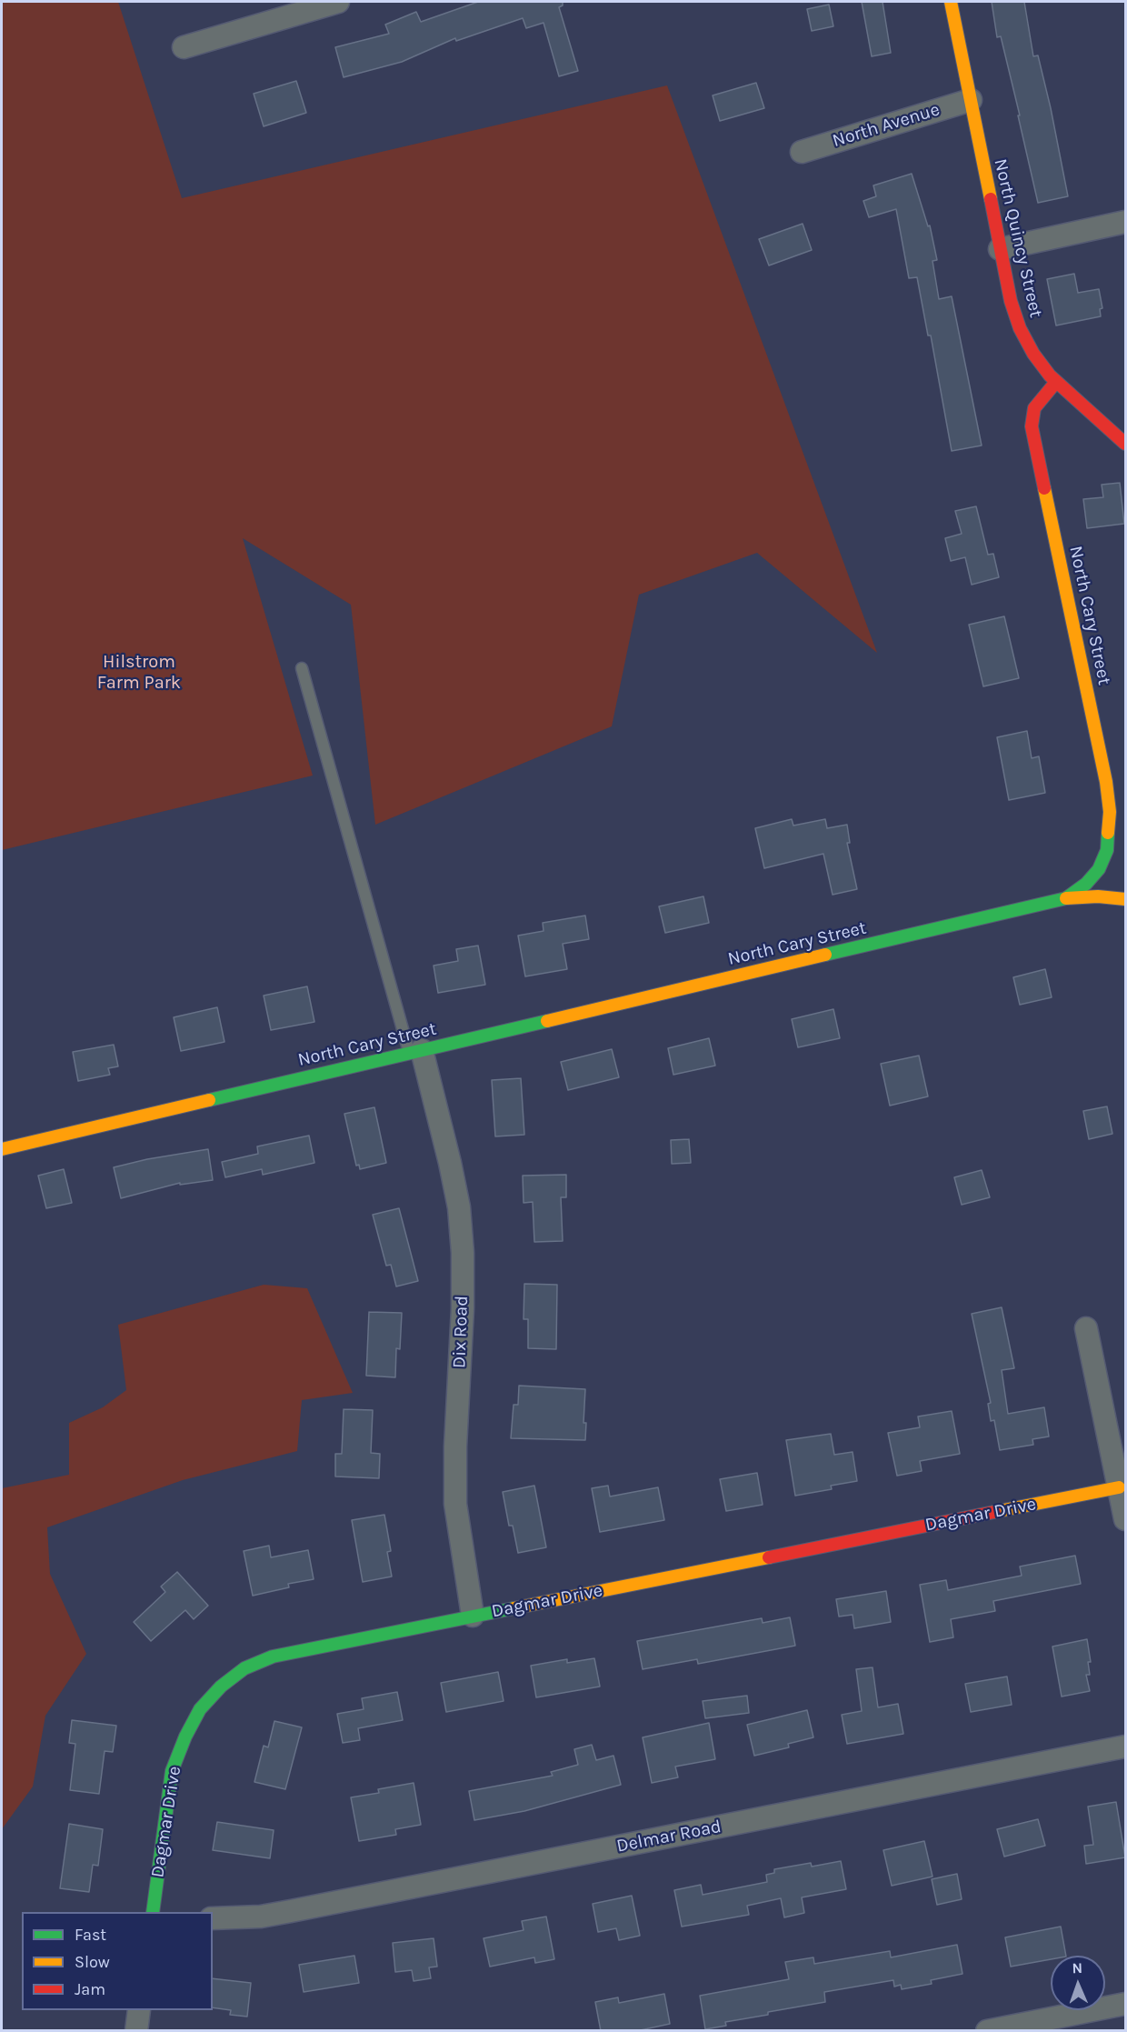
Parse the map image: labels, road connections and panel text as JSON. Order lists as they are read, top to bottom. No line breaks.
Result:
{"streets":{"main road":["North Quincy Street","North Cary Street","Dagmar Drive"],"street":["North Avenue","Dix Road","Delmar Road"]},"crossings":[["North Avenue","North Quincy Street"],["North Quincy Street","North Cary Street"],["North Cary Street","Dix Road"],["Dix Road","Dagmar Drive"]],"parks":["Hilstrom Farm Park"],"legend":["Fast","Slow","Jam"],"north":"top"}
